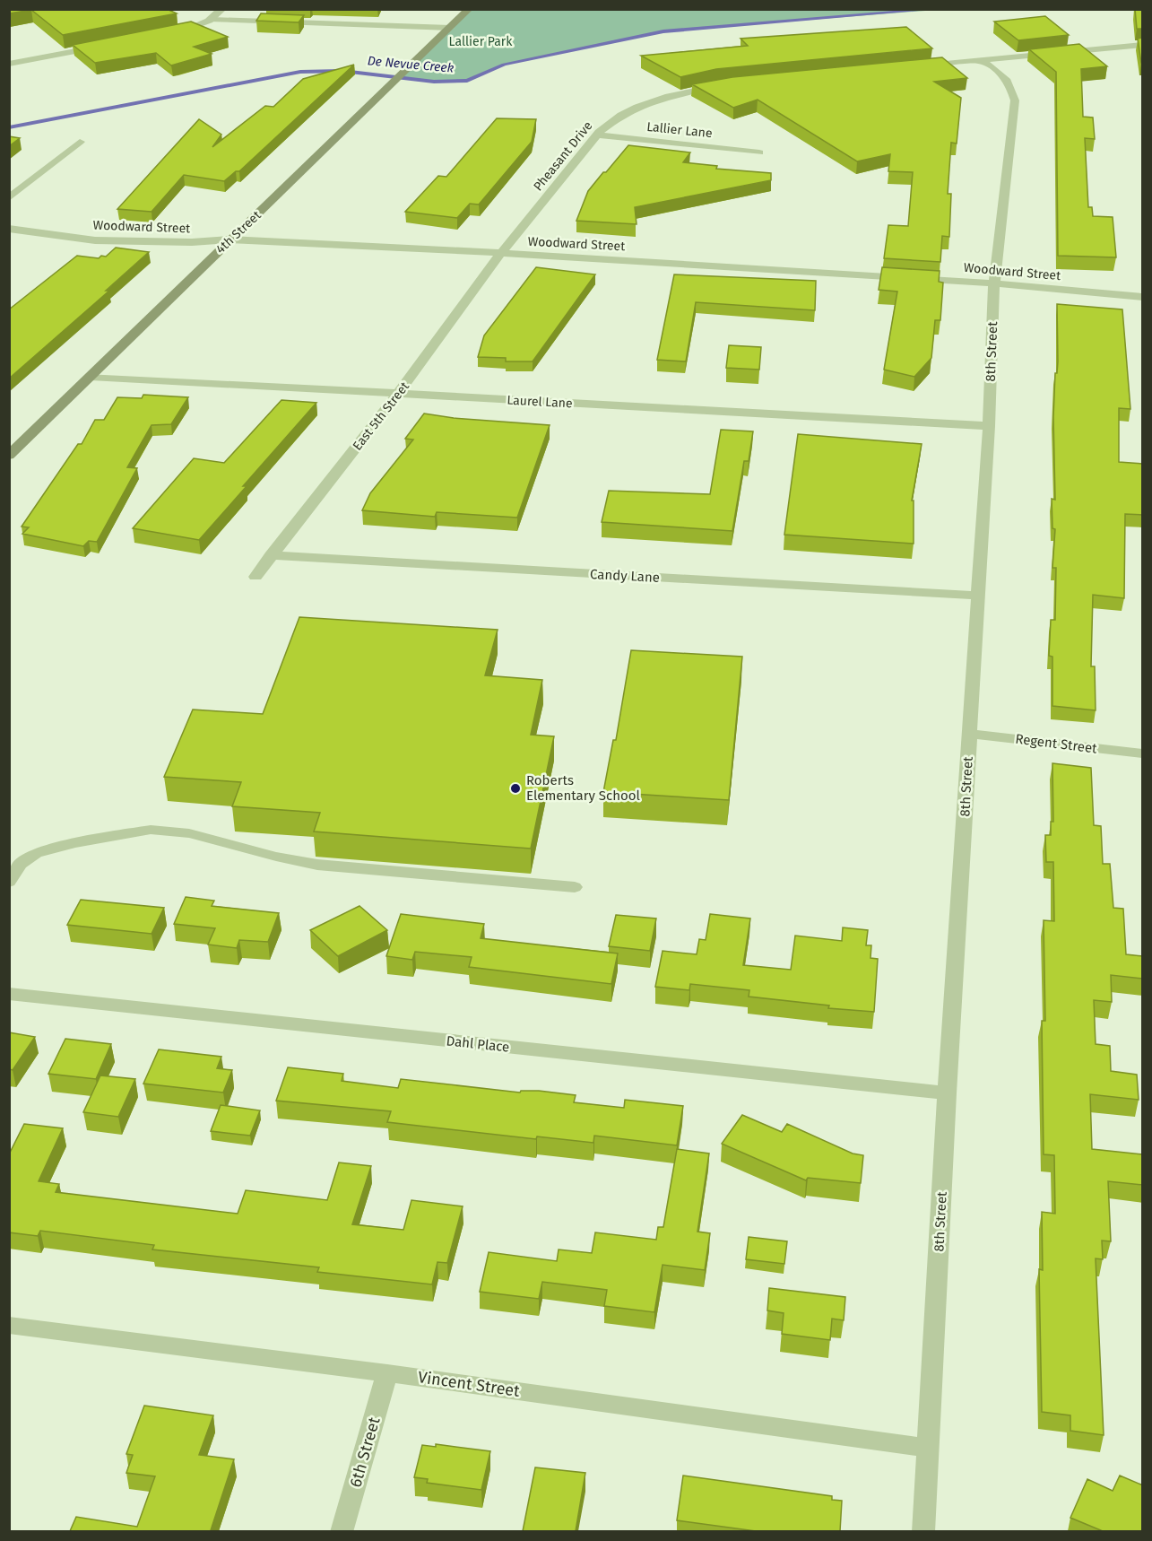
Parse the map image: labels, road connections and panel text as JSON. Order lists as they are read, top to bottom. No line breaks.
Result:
{"streets":{"street":["Lallier Lane","Pheasant Drive","Woodward Street","4th Street","8th Street","Laurel Lane","East 5th Street","Candy Lane","Regent Street","Dahl Place","Vincent Street","6th Street"]},"crossings":[["Lallier Lane","Pheasant Drive"],["Pheasant Drive","Woodward Street"],["Pheasant Drive","East 5th Street"],["Woodward Street","4th Street"],["Woodward Street","8th Street"],["Woodward Street","East 5th Street"],["4th Street","Laurel Lane"],["8th Street","Laurel Lane"],["8th Street","Candy Lane"],["8th Street","Regent Street"],["8th Street","Dahl Place"],["8th Street","Vincent Street"],["Laurel Lane","East 5th Street"],["East 5th Street","Candy Lane"],["Vincent Street","6th Street"]],"water":["De Nevue Creek"],"parks":["Lallier Park"],"places":["Roberts Elementary School"]}
